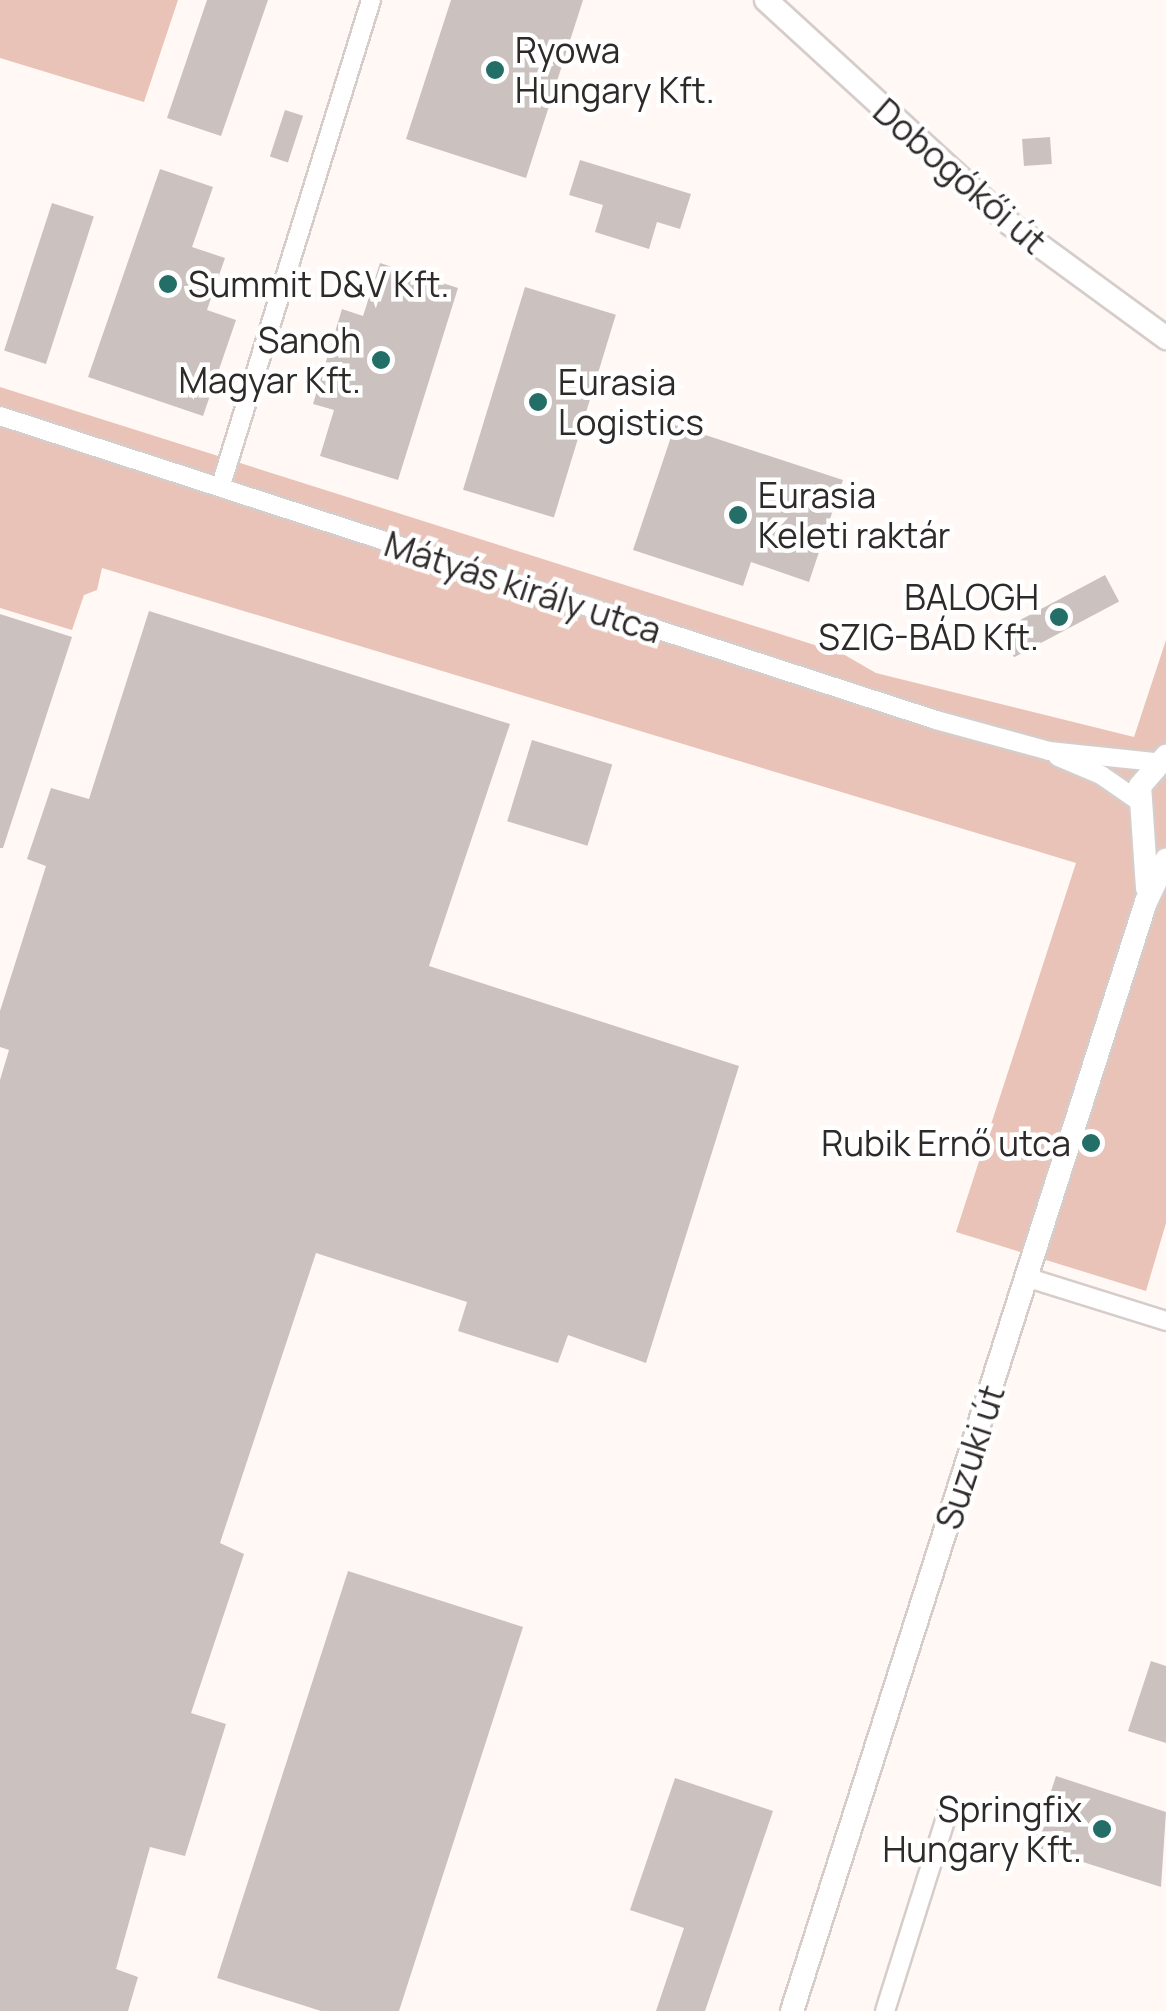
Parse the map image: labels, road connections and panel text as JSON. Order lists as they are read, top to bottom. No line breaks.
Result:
{"streets":{"main road":["Dobogókői út","Suzuki út"],"street":["Mátyás király utca"]},"places":["Ryowa Hungary Kft.","Summit D&V Kft.","Sanoh Magyar Kft.","Eurasia Logistics","Eurasia Keleti raktár","BALOGH SZIG-BÁD Kft.","Rubik Ernő utca","Springfix Hungary Kft."]}
